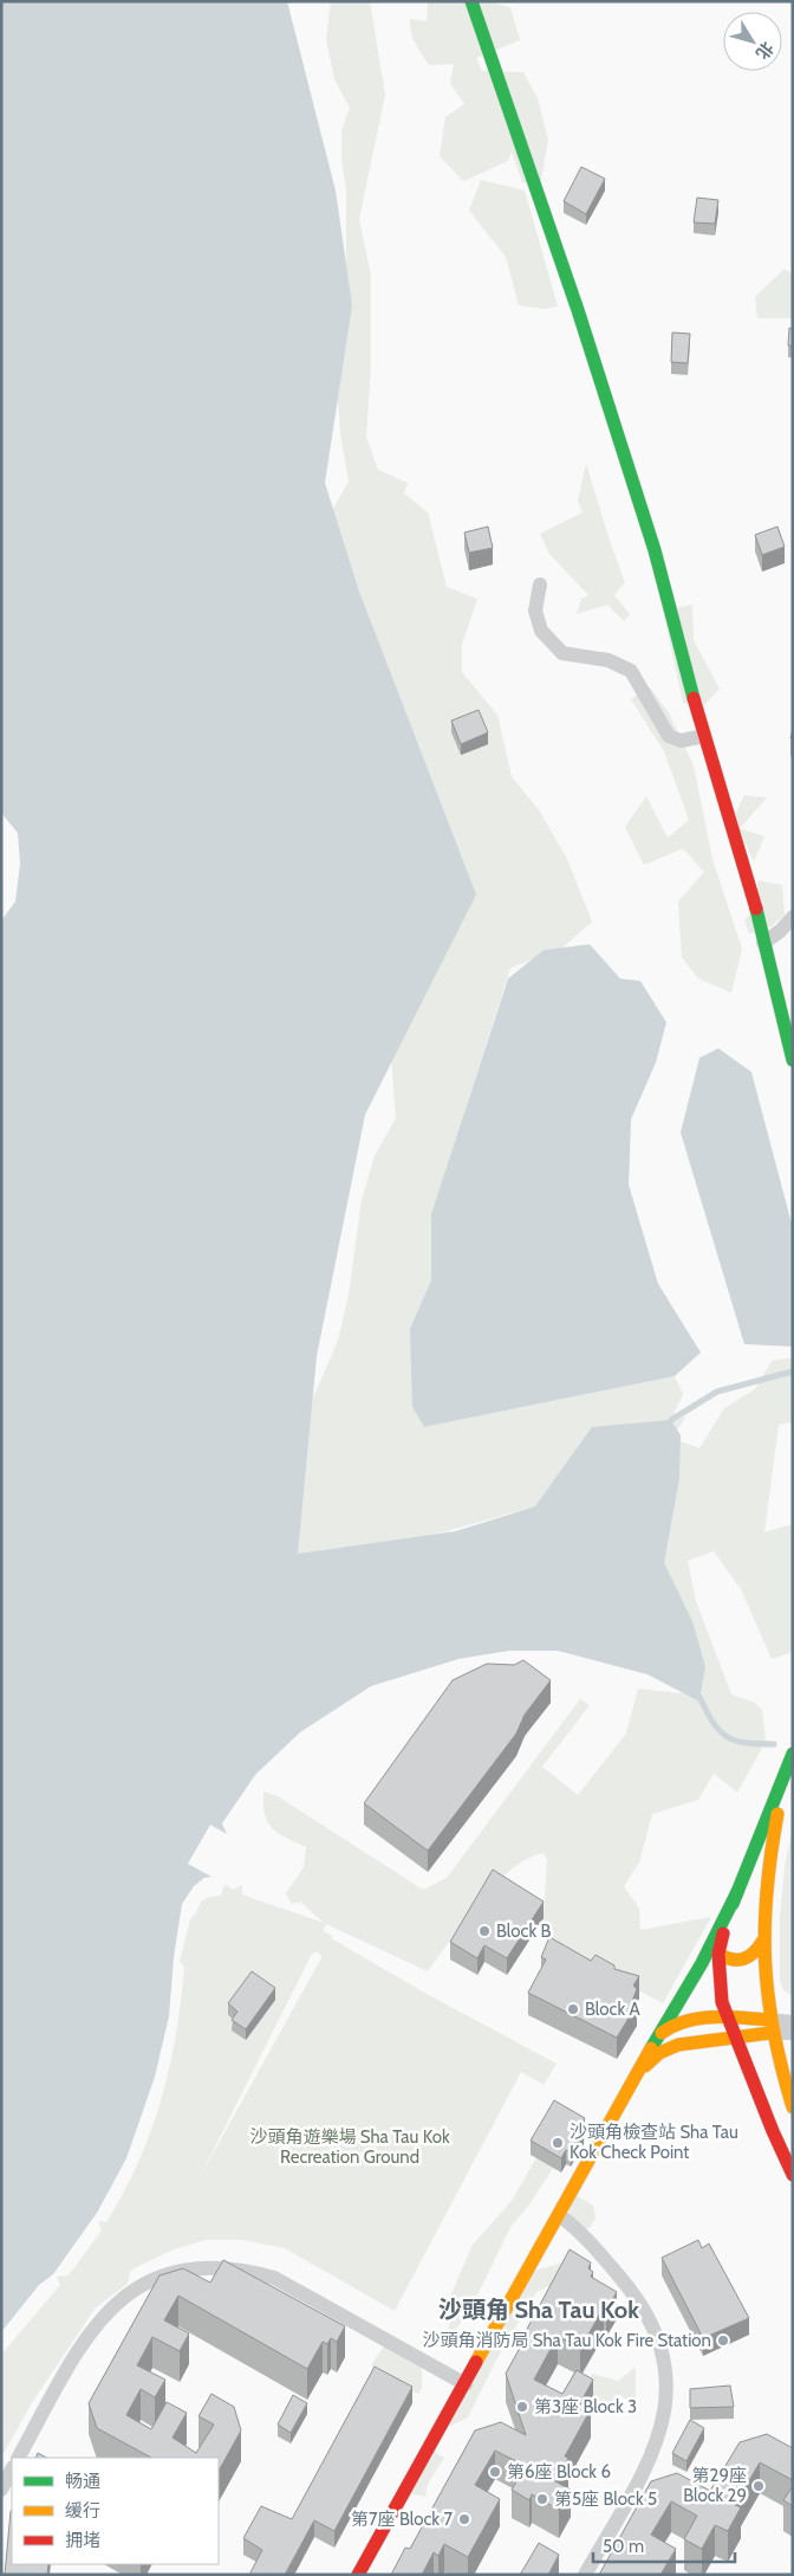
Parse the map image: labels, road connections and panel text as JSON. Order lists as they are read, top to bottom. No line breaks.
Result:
{"districts":["沙頭角 Sha Tau Kok"],"parks":["沙頭角遊樂場 Sha Tau Kok Recreation Ground"],"places":["Block B","Block A","沙頭角檢查站 Sha Tau Kok Check Point","沙頭角消防局 Sha Tau Kok Fire Station","第3座 Block 3","第6座 Block 6","第29座 Block 29","第5座 Block 5","第7座 Block 7"],"legend":["畅通","缓行","拥堵"],"scale_bar":"50 m","north":"bottom right"}
